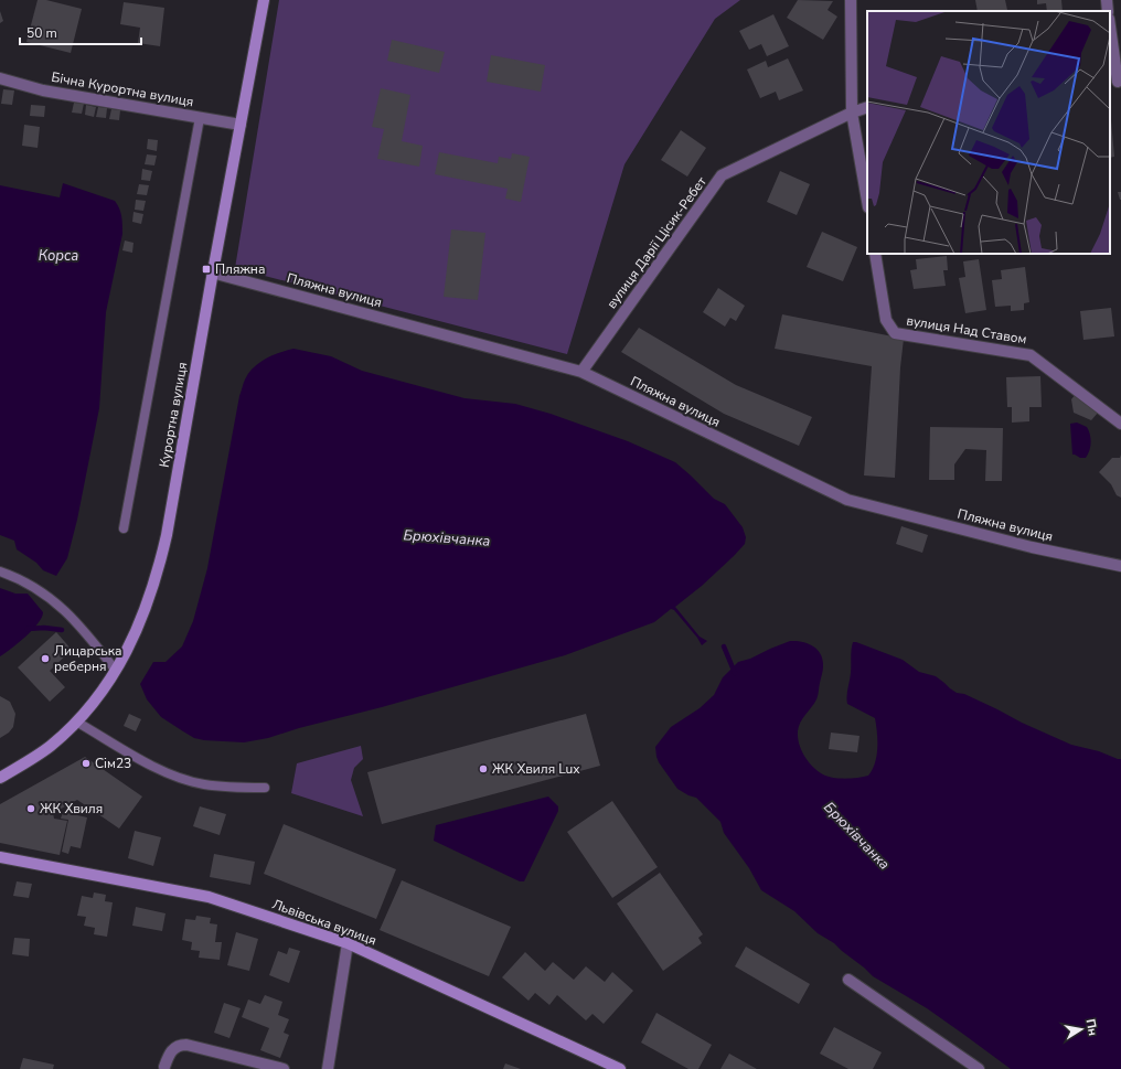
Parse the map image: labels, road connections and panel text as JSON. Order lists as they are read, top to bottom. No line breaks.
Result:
{"streets":{"main road":["Курортна вулиця","Львівська вулиця"],"street":["Бічна Курортна вулиця","вулиця Дарії Цісик-Ребет","Пляжна вулиця","вулиця Над Ставом"]},"crossings":[["Бічна Курортна вулиця","Курортна вулиця"],["вулиця Дарії Цісик-Ребет","Пляжна вулиця"],["Пляжна вулиця","Курортна вулиця"]],"water":["Корса","Брюхівчанка"],"places":{"transit":["Пляжна"],"other":["Лицарська реберня","Сім23","ЖК Хвиля Lux","ЖК Хвиля"]},"scale_bar":"50 m","north":"right"}
